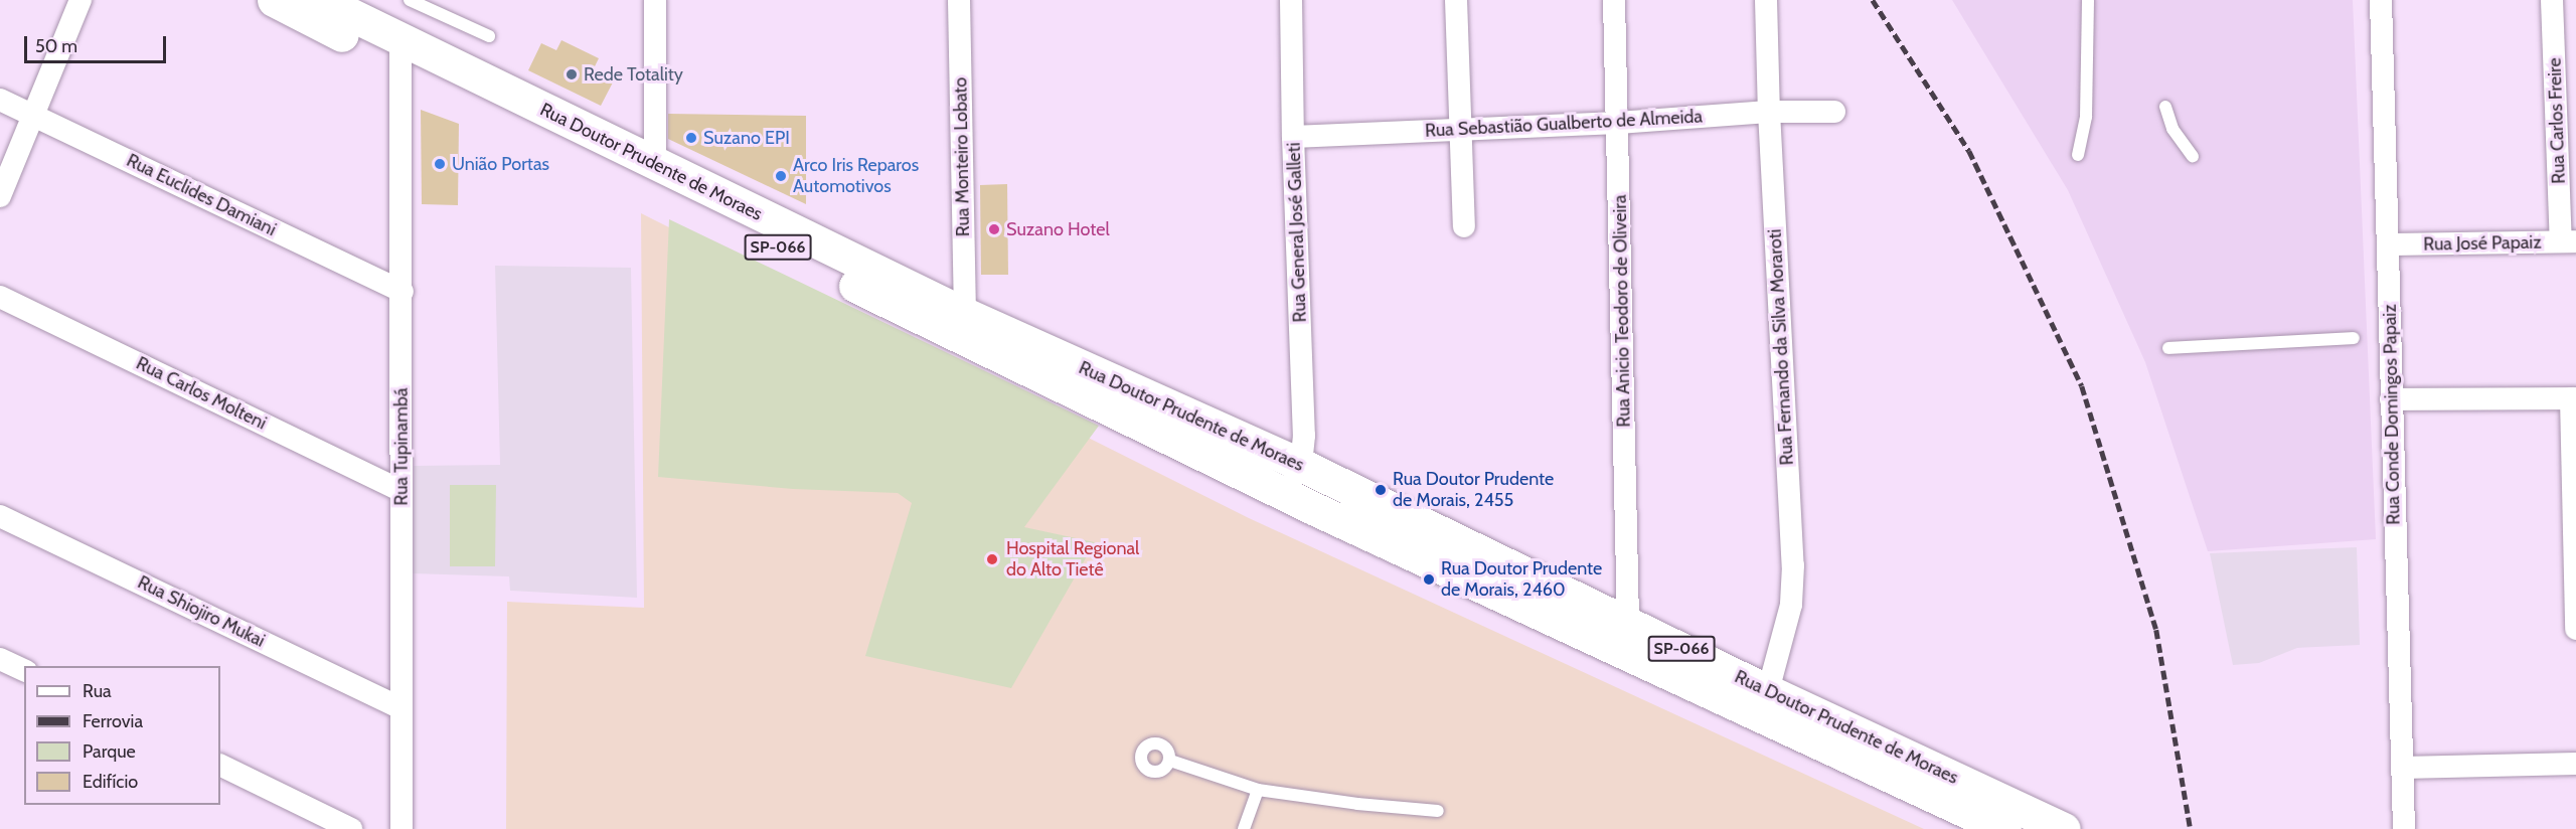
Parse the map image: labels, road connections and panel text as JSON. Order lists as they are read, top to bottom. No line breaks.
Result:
{"streets":{"highway":["Rua Doutor Prudente de Moraes","SP-066"],"street":["Rua Carlos Freire","Rua Sebastião Gualberto de Almeida","Rua Monteiro Lobato","Rua Euclides Damiani","Rua General José Galleti","Rua José Papaiz","Rua Anicio Teodoro de Oliveira","Rua Fernando da Silva Moraroti","Rua Carlos Molteni","Rua Conde Domingos Papaiz","Rua Tupinambá","Rua Shiojiro Mukai"]},"crossings":[["Rua Carlos Freire","Rua José Papaiz"],["Rua Sebastião Gualberto de Almeida","Rua General José Galleti"],["Rua Sebastião Gualberto de Almeida","Rua Anicio Teodoro de Oliveira"],["Rua Sebastião Gualberto de Almeida","Rua Fernando da Silva Moraroti"],["Rua Monteiro Lobato","Rua Doutor Prudente de Moraes"],["Rua Doutor Prudente de Moraes","Rua General José Galleti"],["Rua Doutor Prudente de Moraes","Rua Anicio Teodoro de Oliveira"],["Rua Doutor Prudente de Moraes","Rua Fernando da Silva Moraroti"],["Rua Doutor Prudente de Moraes","Rua Tupinambá"],["Rua Euclides Damiani","Rua Tupinambá"],["Rua José Papaiz","Rua Conde Domingos Papaiz"],["Rua Carlos Molteni","Rua Tupinambá"],["Rua Tupinambá","Rua Shiojiro Mukai"]],"places":["Rede Totality","Suzano EPI","União Portas","Arco Iris Reparos Automotivos","Suzano Hotel","Rua Doutor Prudente de Morais, 2455","Hospital Regional do Alto Tietê","Rua Doutor Prudente de Morais, 2460"],"legend":["Rua","Ferrovia","Parque","Edifício"],"scale_bar":"50 m"}
